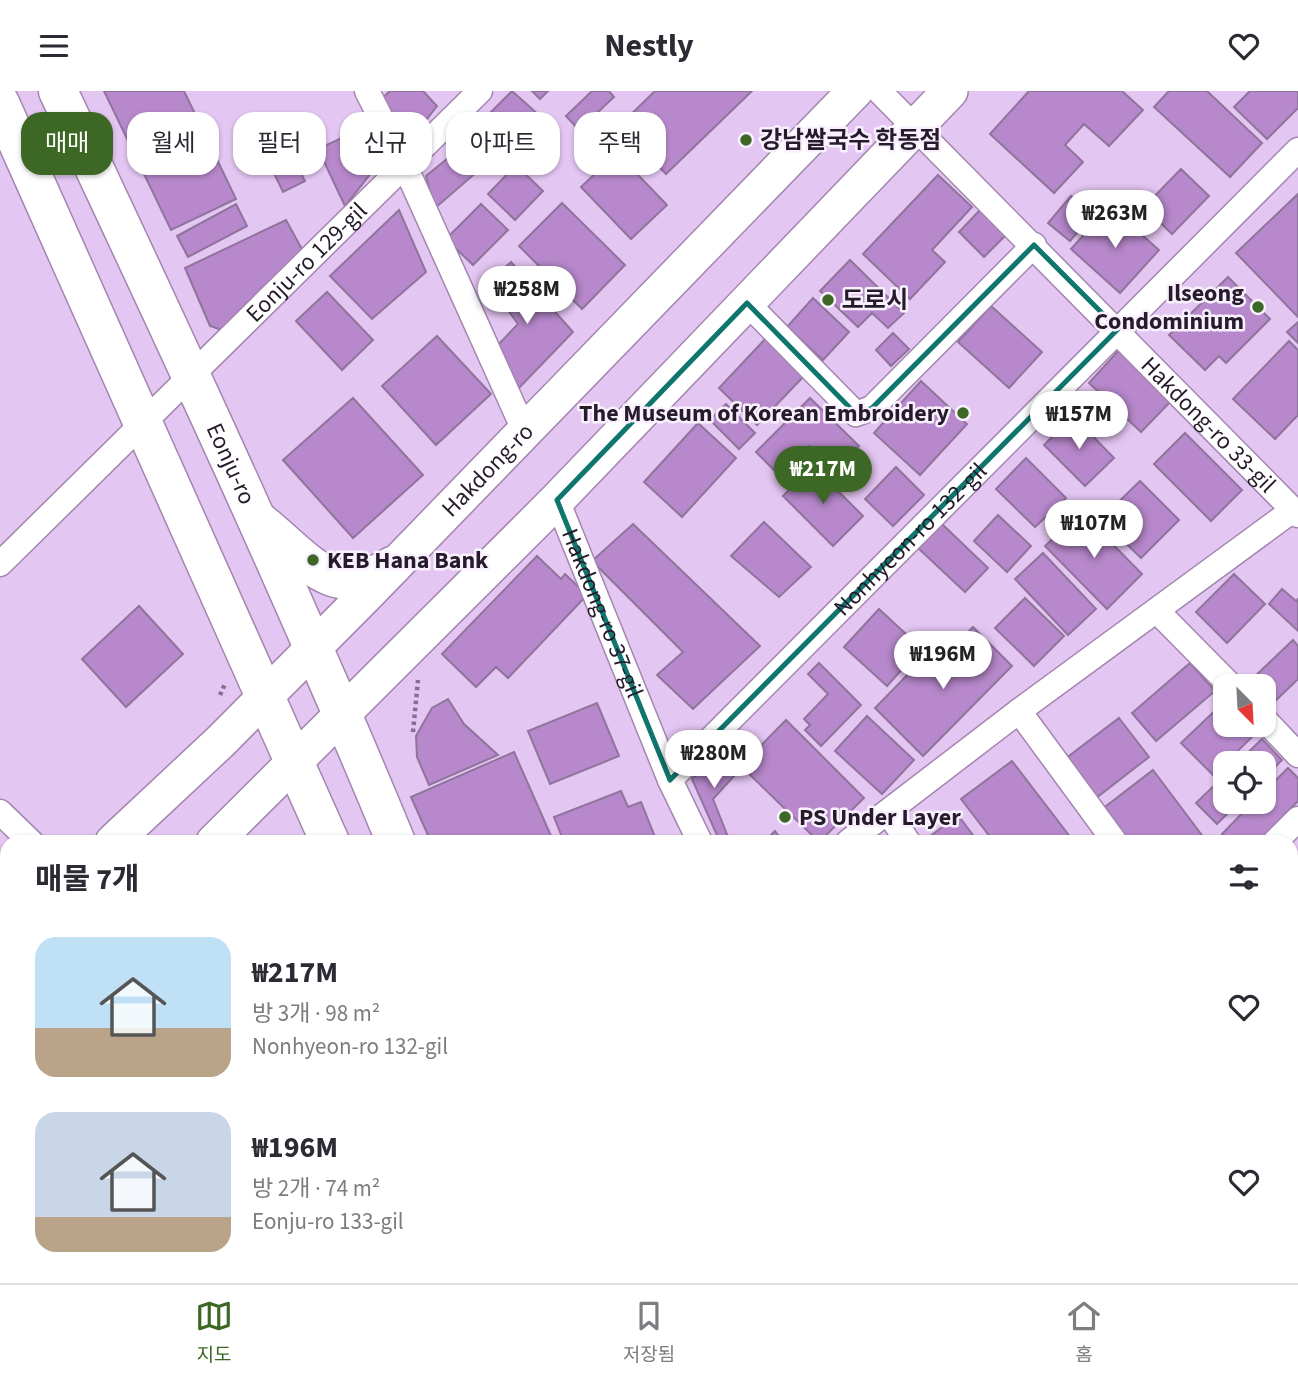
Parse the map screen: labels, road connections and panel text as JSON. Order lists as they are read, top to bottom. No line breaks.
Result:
{"streets":{"main road":["Eonju-ro","Hakdong-ro"],"street":["Eonju-ro 129-gil","Hakdong-ro 33-gil","Nonhyeon-ro 132-gil","Hakdong-ro 37-gil"]},"crossings":[["Eonju-ro 129-gil","Eonju-ro"],["Hakdong-ro 33-gil","Nonhyeon-ro 132-gil"],["Eonju-ro","Hakdong-ro"],["Nonhyeon-ro 132-gil","Hakdong-ro 37-gil"]],"places":["강남쌀국수 학동점","도로시","Ilseong Condominium","The Museum of Korean Embroidery","KEB Hana Bank","PS Under Layer"],"north":"bottom right","page":{"header":"Nestly","chip":["매매","월세","필터","신규","아파트","주택"],"price":["₩263M","₩258M","₩157M","₩217M","₩107M","₩196M","₩280M"],"heading":"매물 7개","list":[{"name":"₩217M","note":"방 3개 · 98 m² · Nonhyeon-ro 132-gil"},{"name":"₩196M","note":"방 2개 · 74 m² · Eonju-ro 133-gil"}],"tabs":["지도","저장됨","홈"]}}
